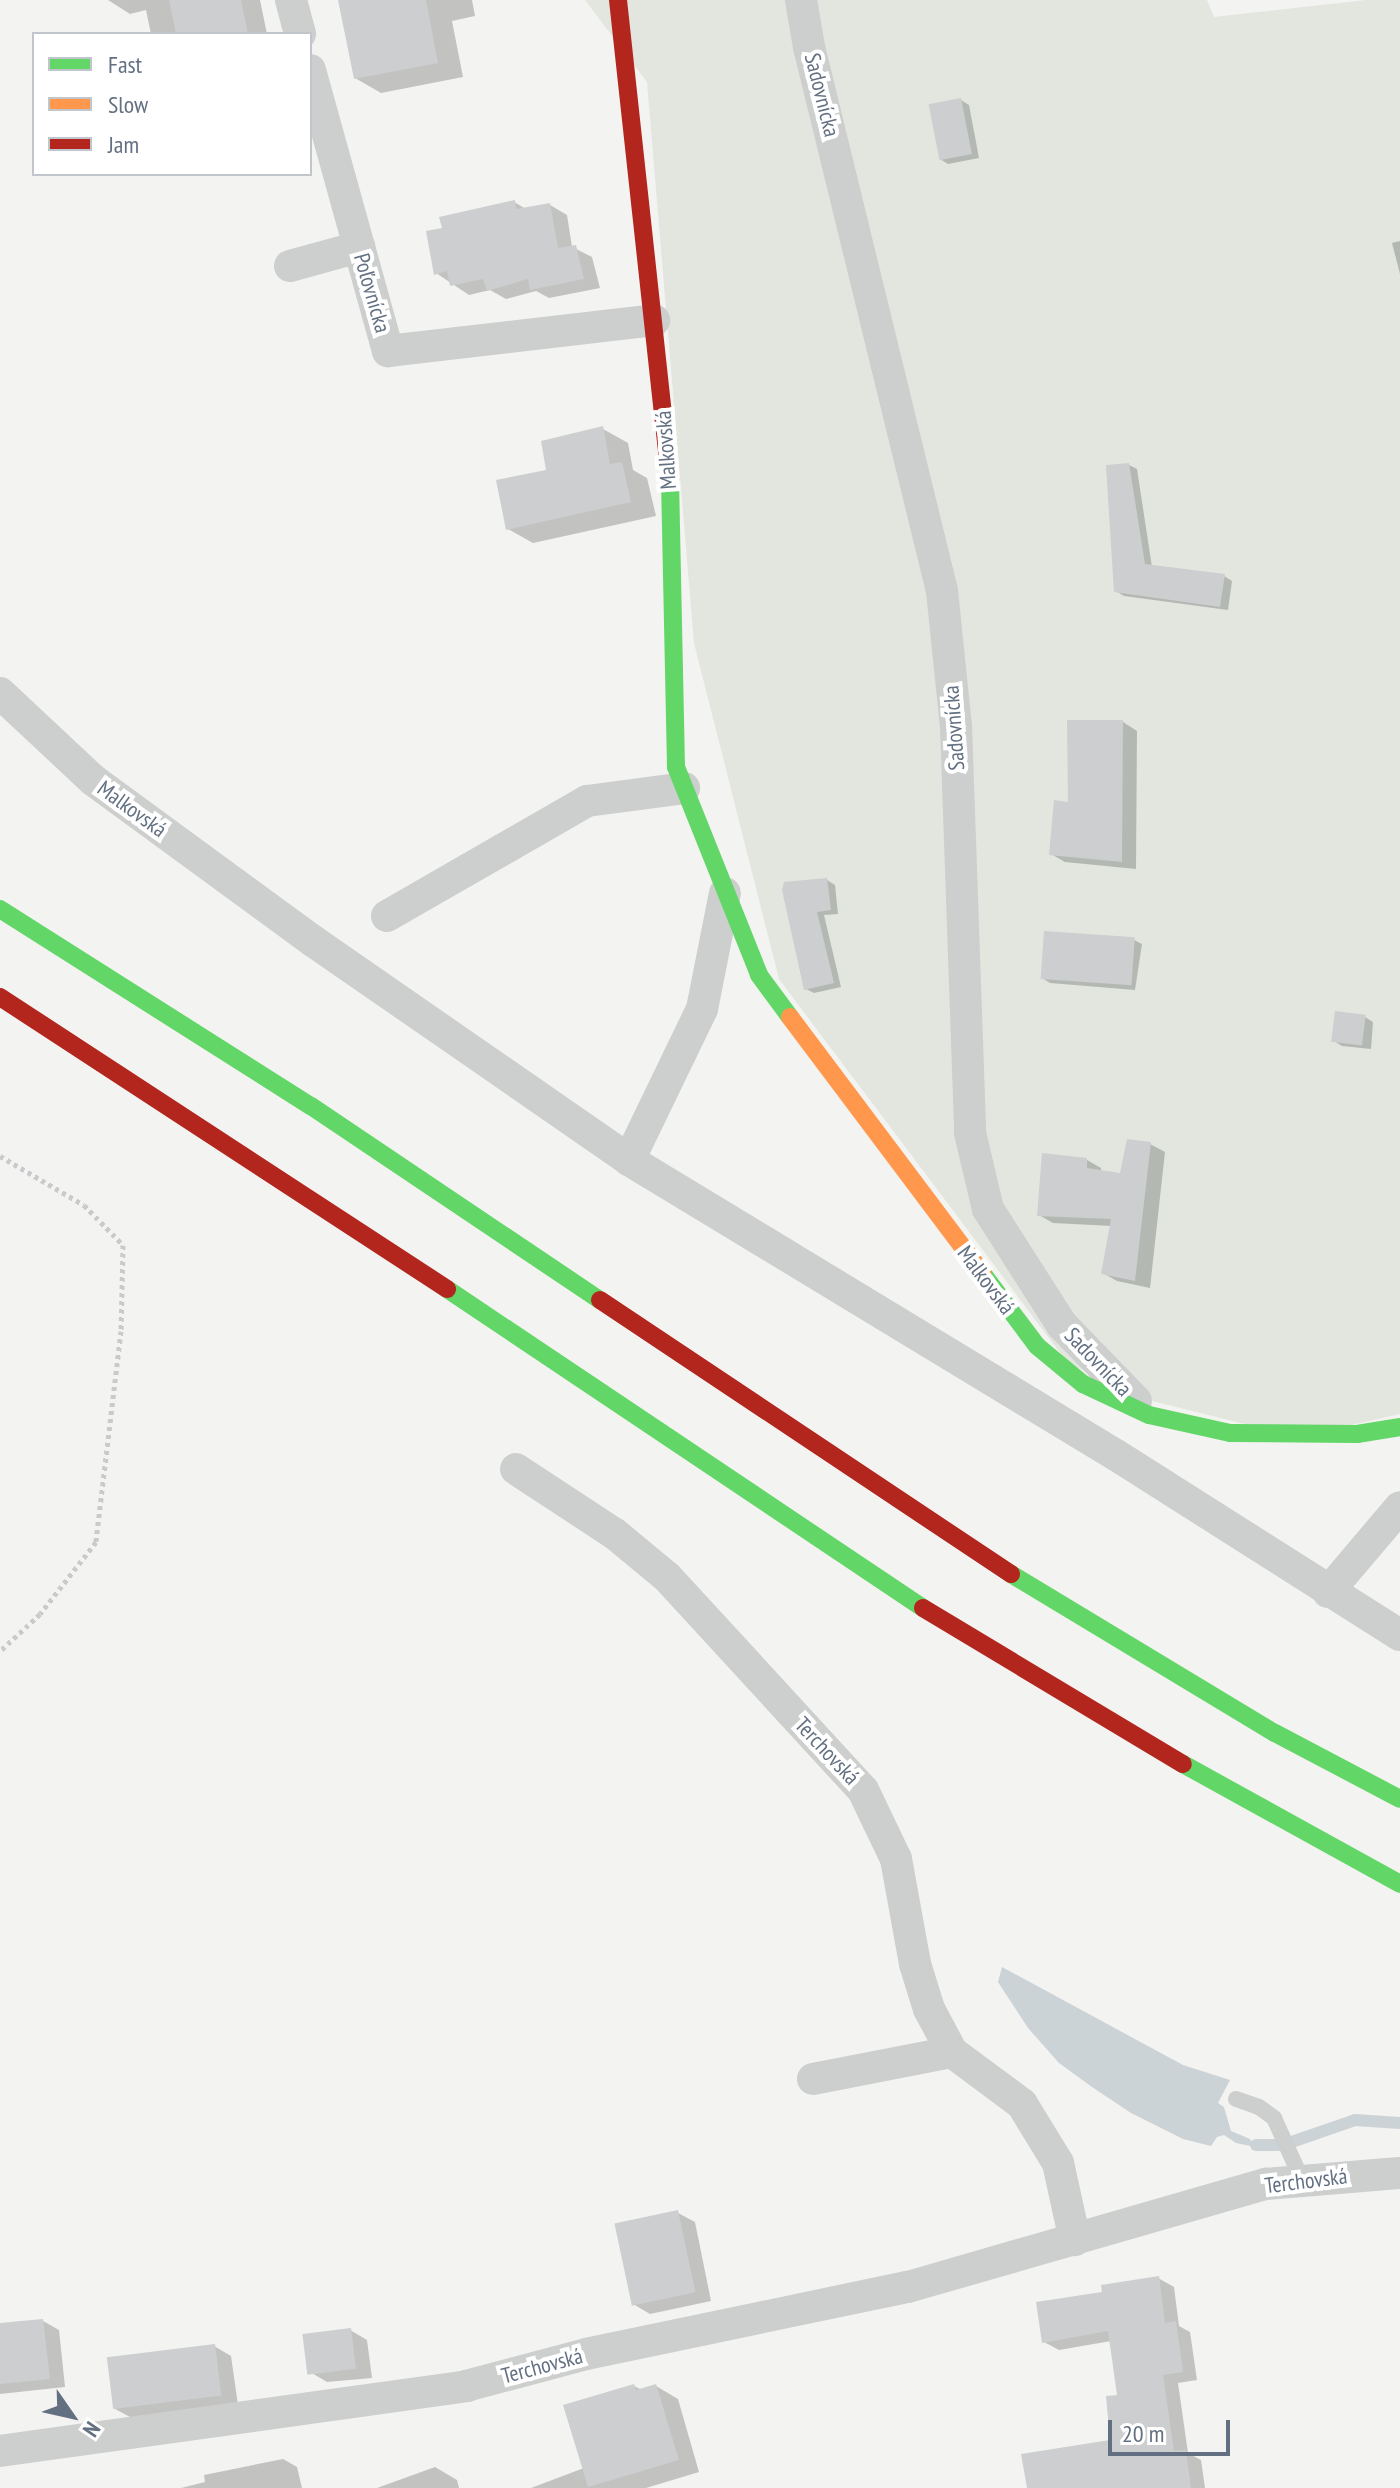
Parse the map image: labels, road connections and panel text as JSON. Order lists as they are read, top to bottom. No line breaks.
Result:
{"streets":{"main road":["Malkovská"],"street":["Sadovnícka","Poľovnícka","Terchovská"]},"crossings":[["Sadovnícka","Malkovská"],["Poľovnícka","Malkovská"]],"legend":["Fast","Slow","Jam"],"scale_bar":"20 m","north":"bottom right"}
